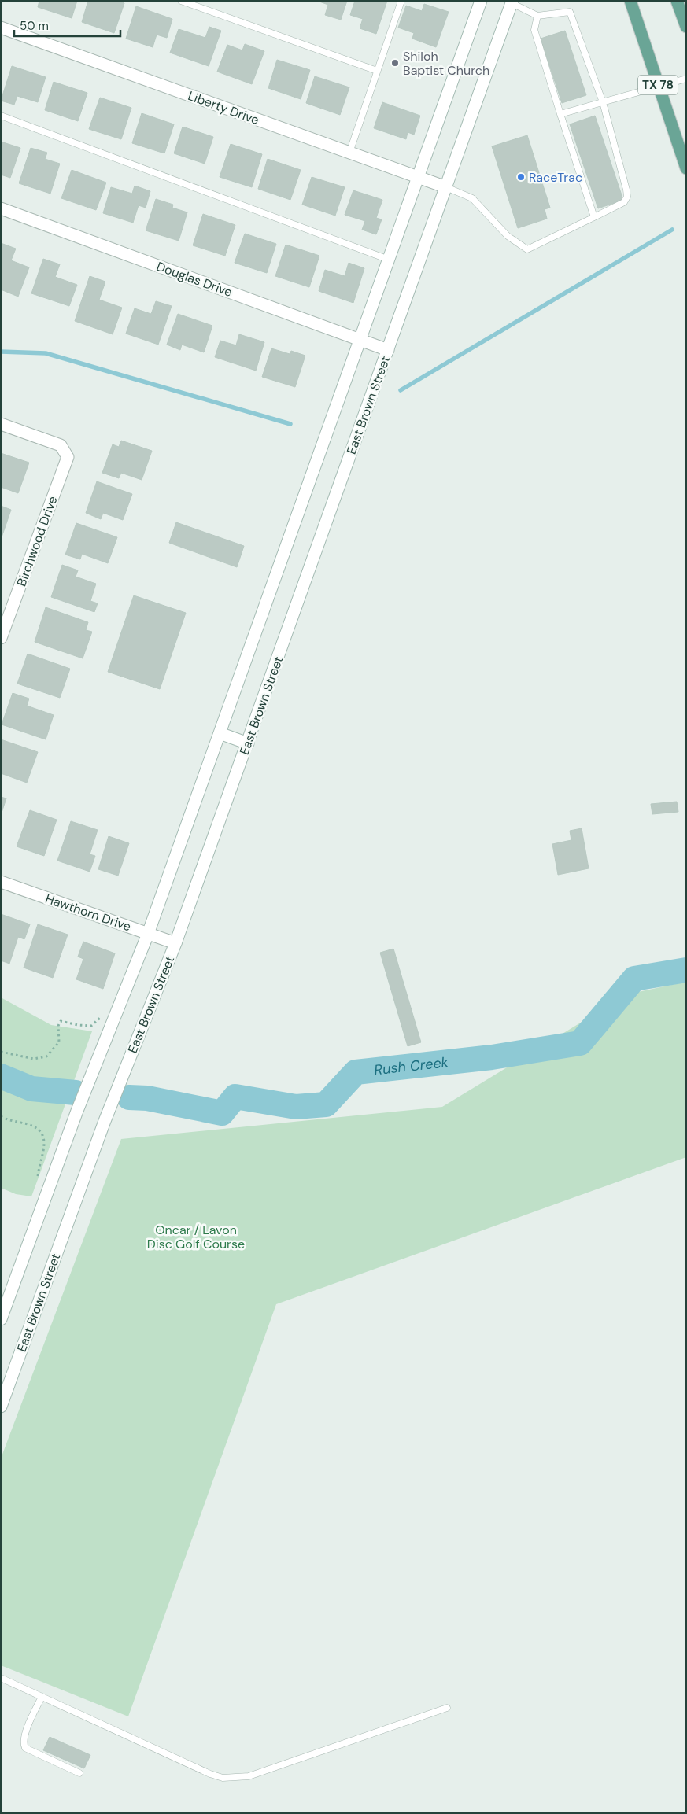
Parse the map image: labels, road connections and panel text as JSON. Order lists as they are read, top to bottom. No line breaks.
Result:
{"streets":{"main road":["TX 78","Liberty Drive","Douglas Drive","East Brown Street","Birchwood Drive","Hawthorn Drive"]},"crossings":[["Liberty Drive","East Brown Street"],["Douglas Drive","East Brown Street"],["East Brown Street","Hawthorn Drive"]],"water":["Rush Creek"],"parks":["Oncar / Lavon Disc Golf Course"],"places":["Shiloh Baptist Church","RaceTrac"],"scale_bar":"50 m"}
